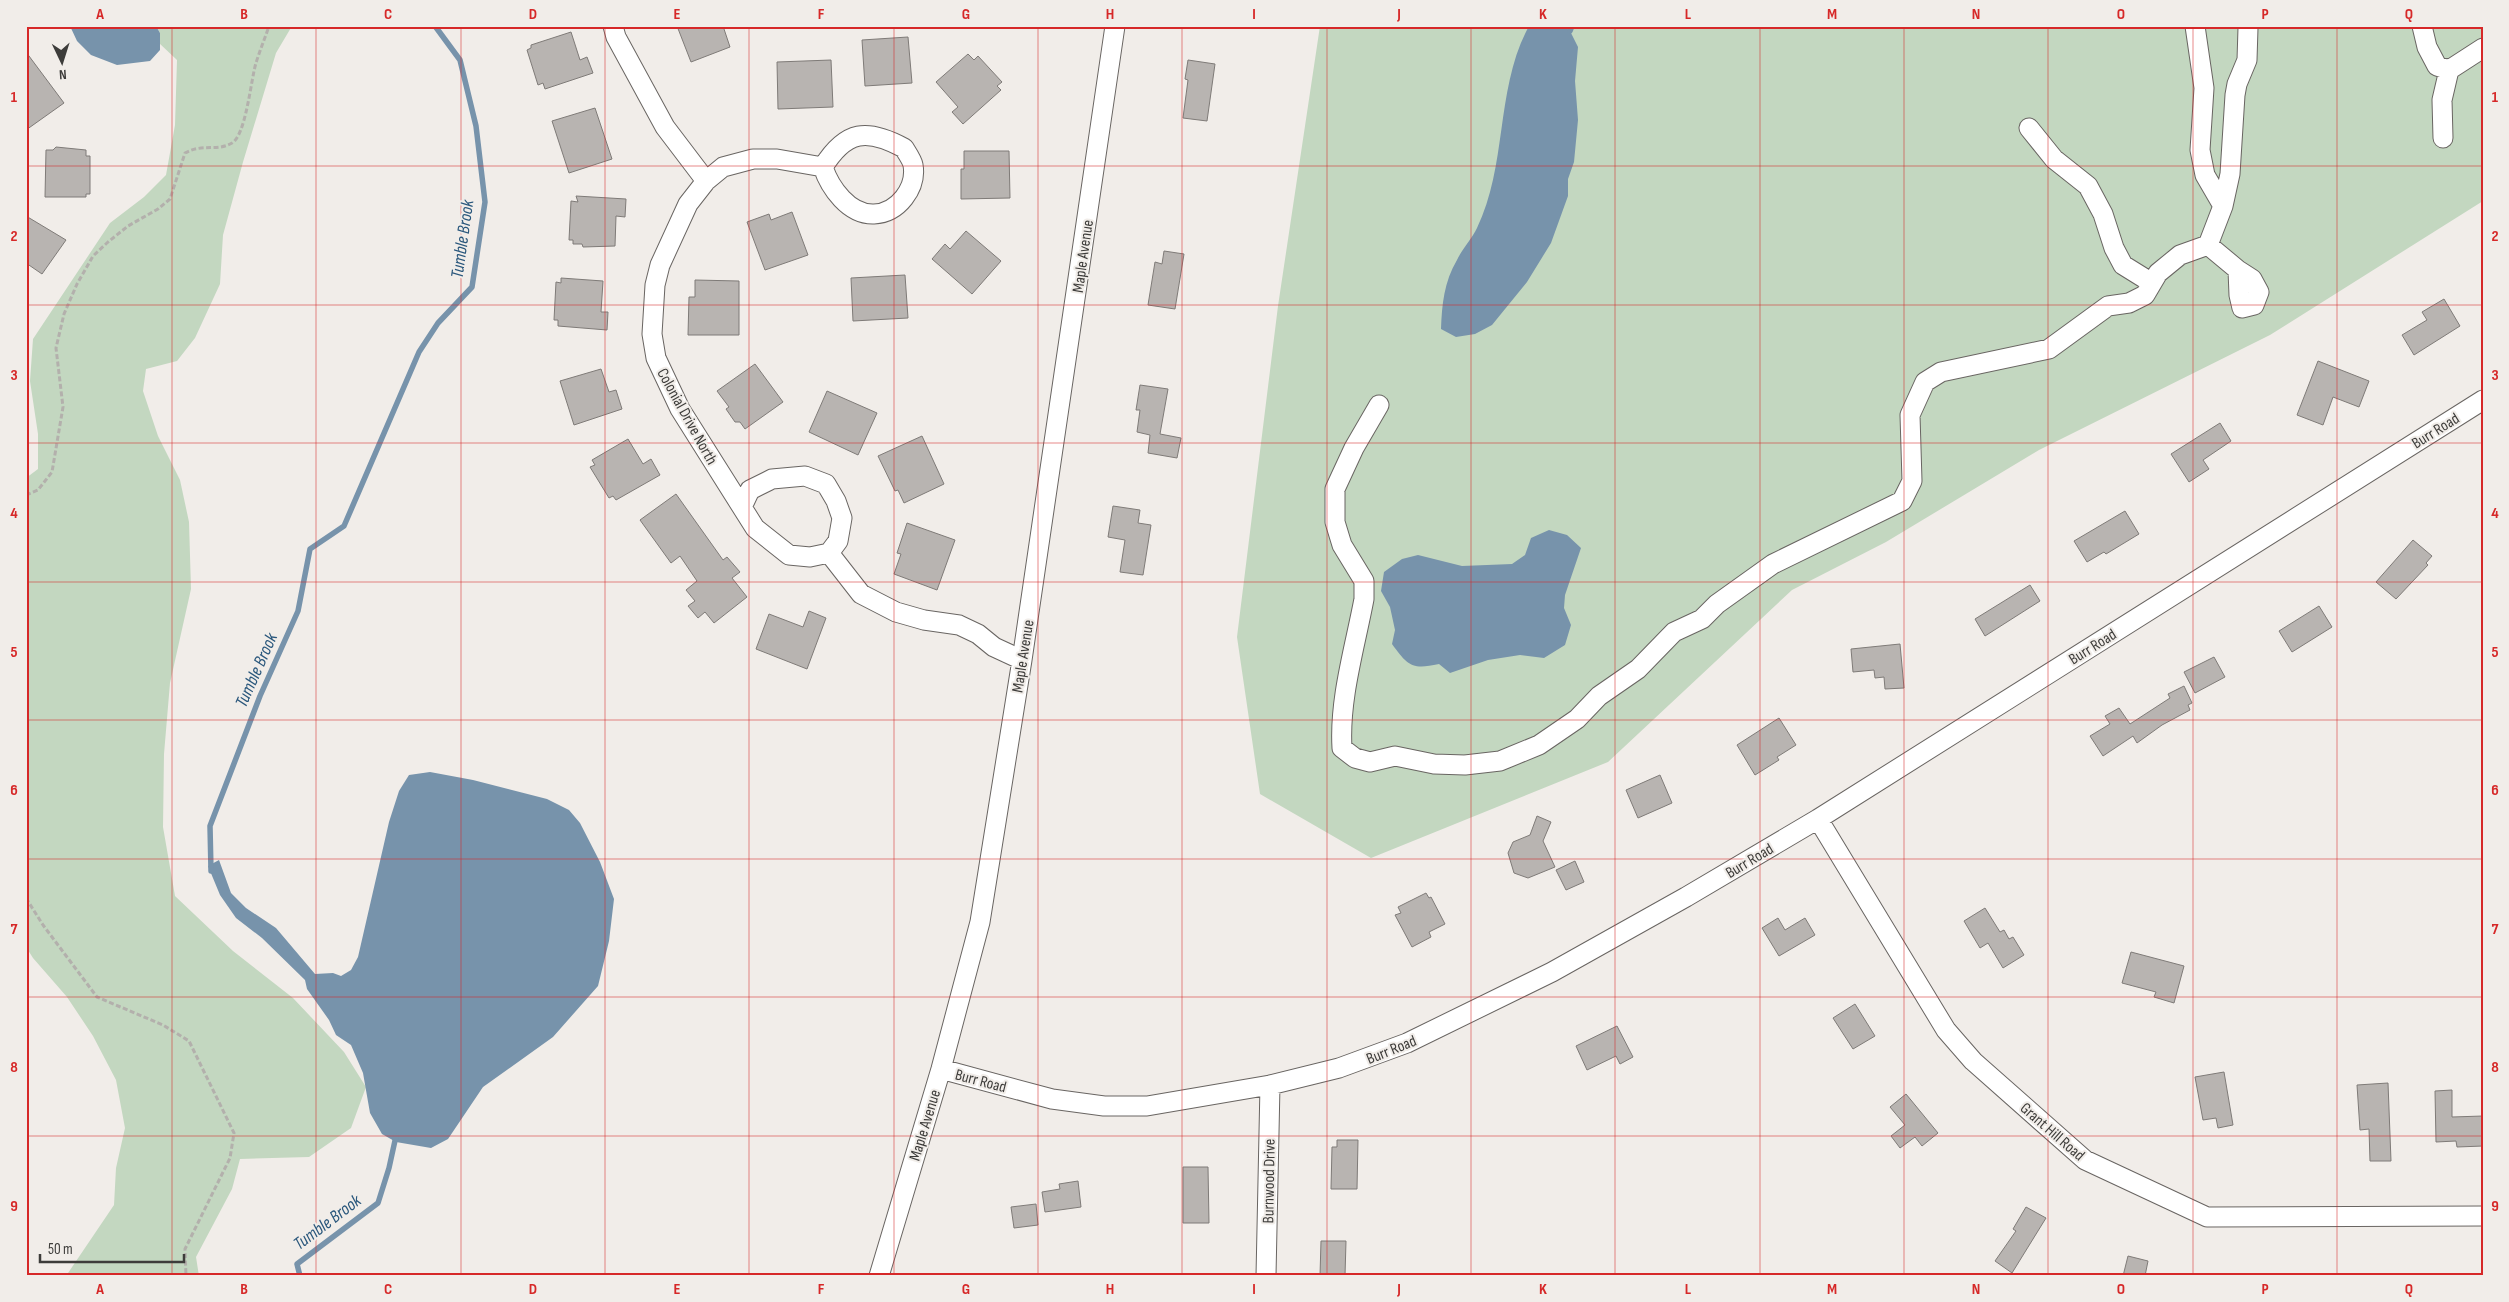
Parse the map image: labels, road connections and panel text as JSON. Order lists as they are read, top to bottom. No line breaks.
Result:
{"streets":{"street":["Maple Avenue","Colonial Drive North","Burr Road","Grant Hill Road","Burnwood Drive"]},"crossings":[["Maple Avenue","Burr Road"],["Burr Road","Grant Hill Road"],["Burr Road","Burnwood Drive"]],"water":["Tumble Brook"],"scale_bar":"50 m","north":"bottom","grid":{"columns":["A","B","C","D","E","F","G","H","I","J","K","L","M","N","O","P","Q"],"rows":["1","2","3","4","5","6","7","8","9"]}}
